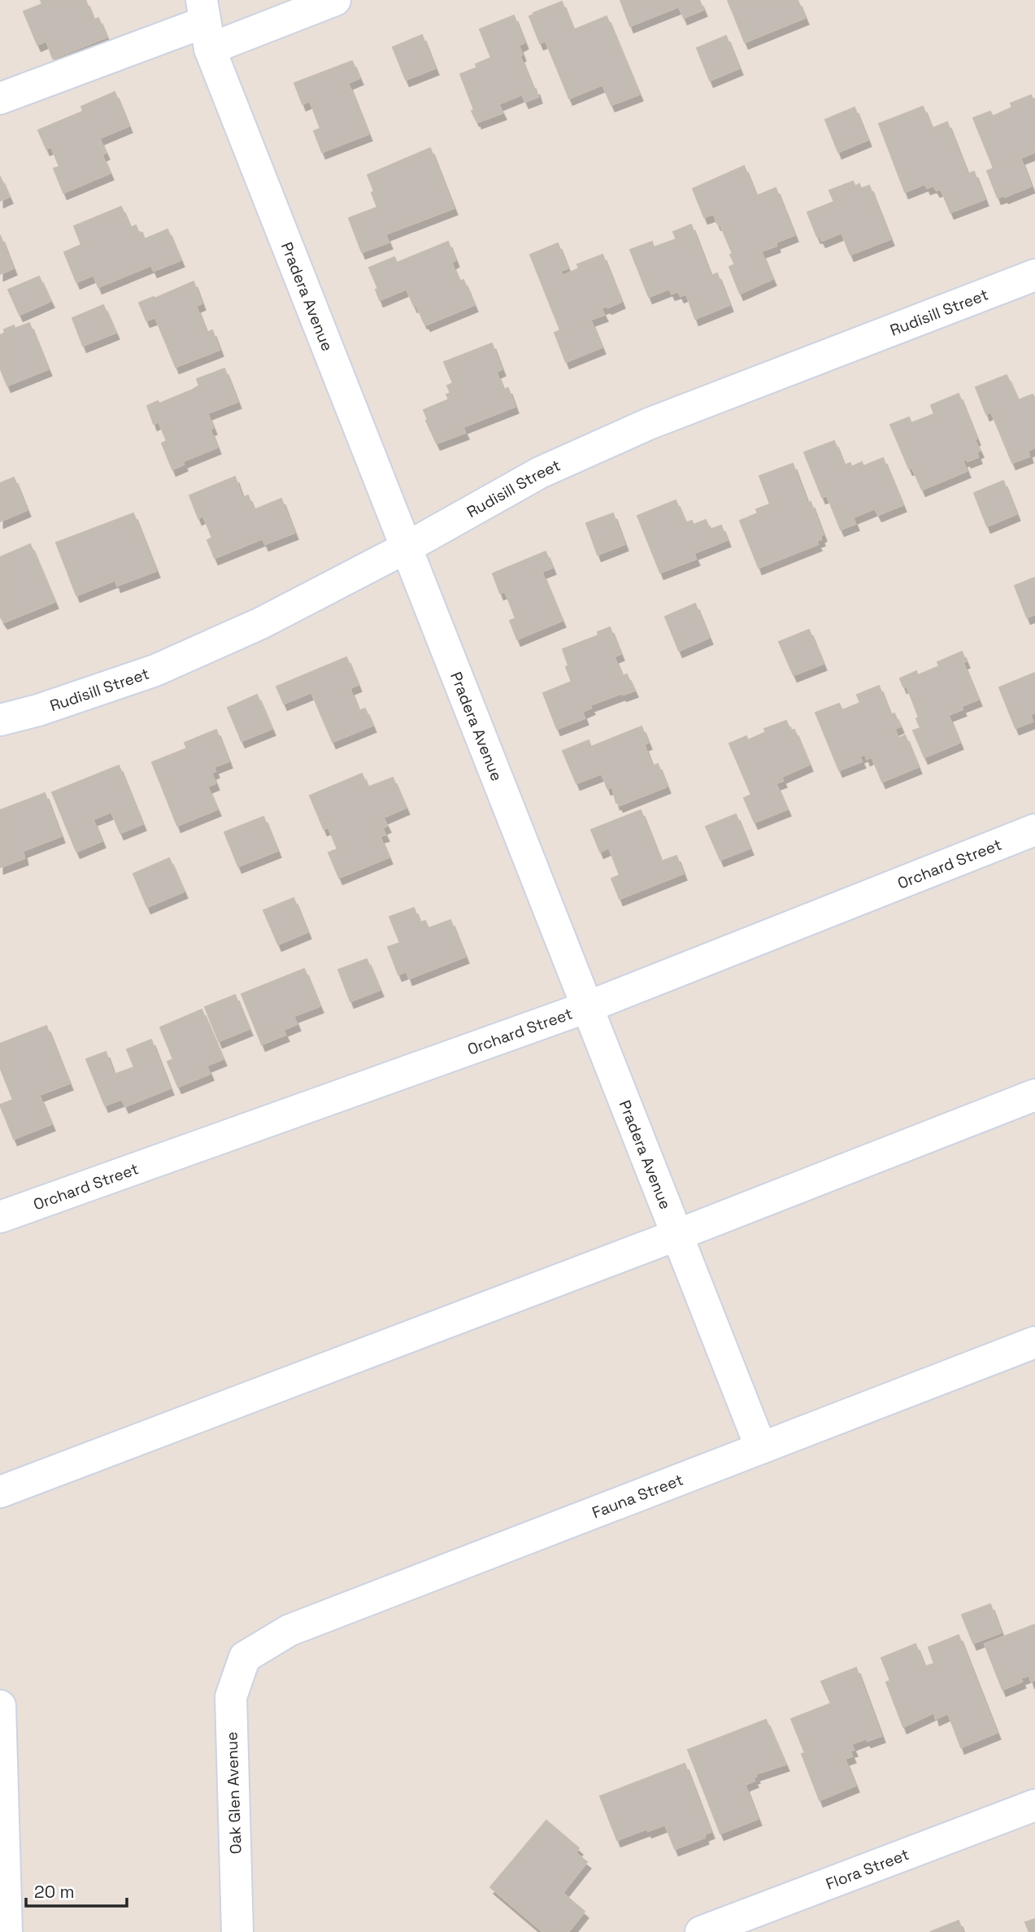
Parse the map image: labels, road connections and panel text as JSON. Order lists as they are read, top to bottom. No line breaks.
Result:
{"streets":{"street":["Pradera Avenue","Rudisill Street","Orchard Street","Fauna Street","Oak Glen Avenue","Flora Street"]},"crossings":[["Pradera Avenue","Rudisill Street"],["Pradera Avenue","Orchard Street"],["Pradera Avenue","Fauna Street"],["Fauna Street","Oak Glen Avenue"]],"scale_bar":"20 m"}
